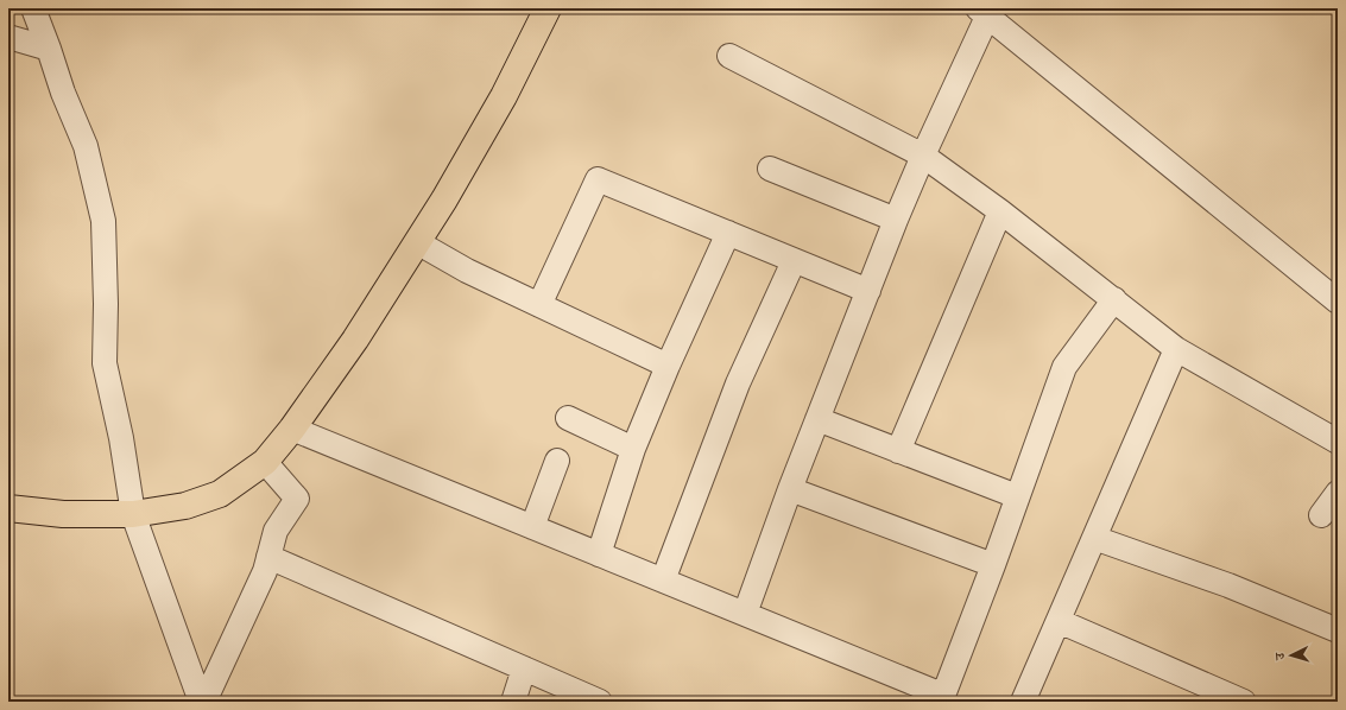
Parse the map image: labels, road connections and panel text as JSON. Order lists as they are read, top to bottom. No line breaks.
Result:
{"north":"left"}
